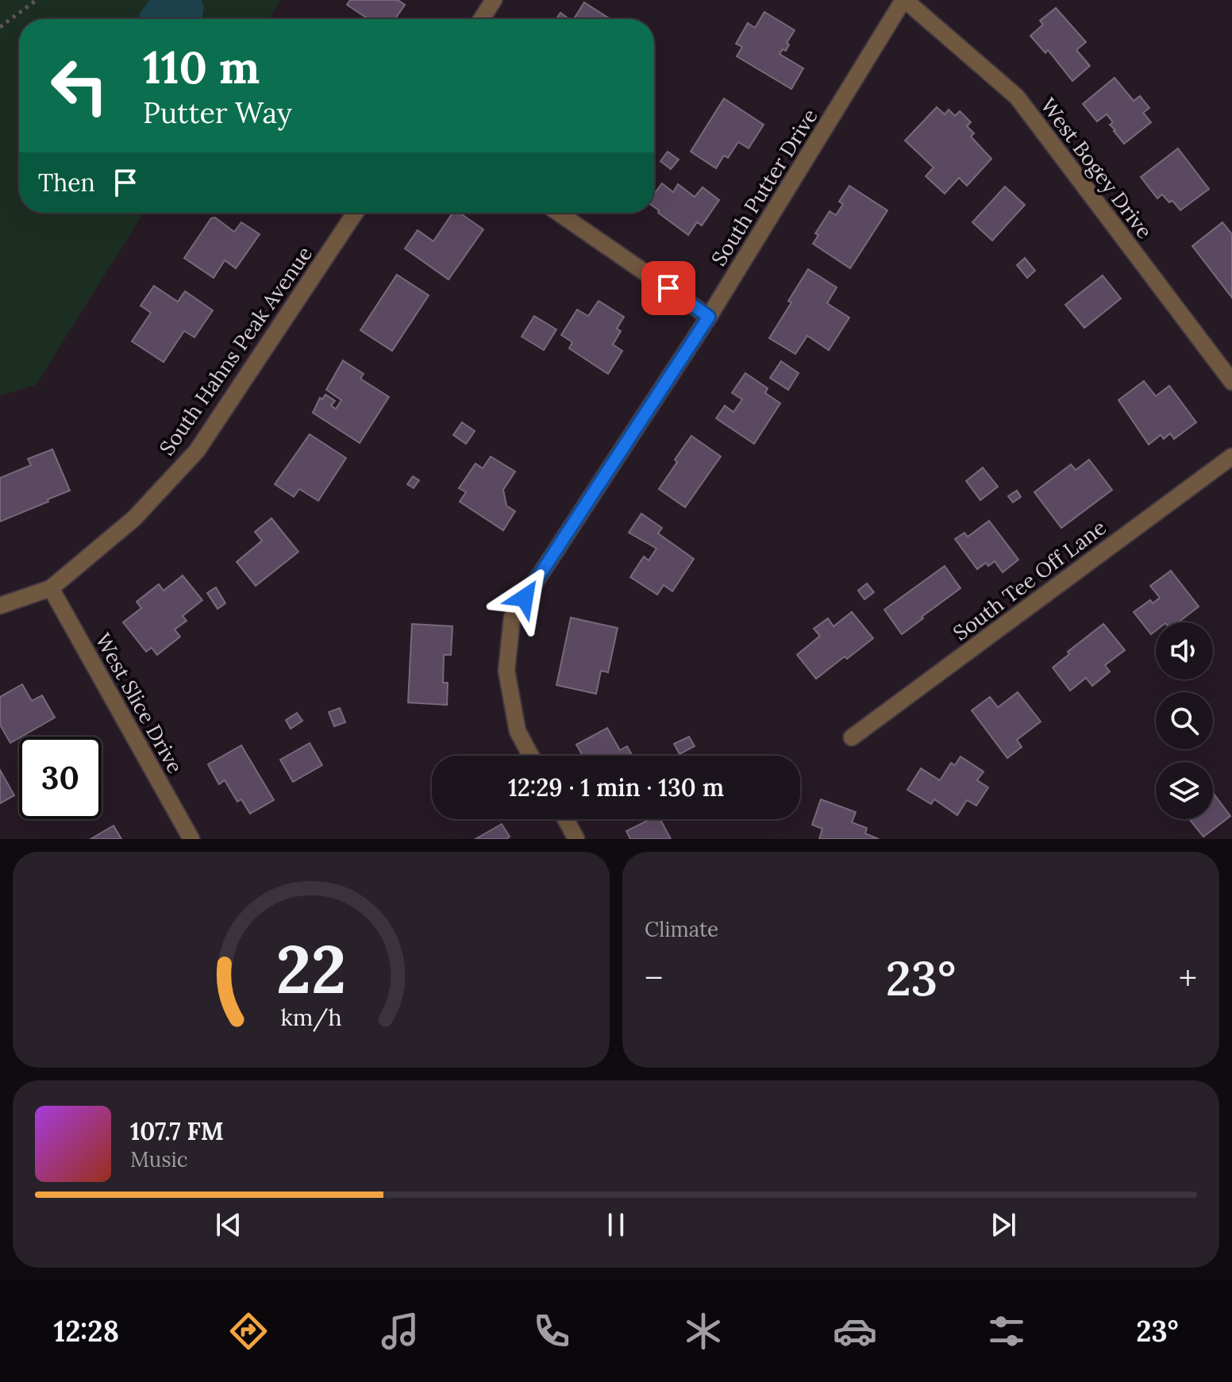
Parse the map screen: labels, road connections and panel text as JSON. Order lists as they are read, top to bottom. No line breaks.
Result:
{"streets":{"street":["West Bogey Drive","South Putter Drive","South Hahns Peak Avenue","South Tee Off Lane","West Slice Drive"]},"crossings":[["West Bogey Drive","South Putter Drive"],["South Hahns Peak Avenue","West Slice Drive"]],"page":{"turn":["110 m","Putter Way"],"then":"Then","limit":"30","trip":"12:29 · 1 min · 130 m","tile":"Climate","heat":["−","23°","+"],"song":["107.7 FM","Music"],"tabs":["12:28","23°"],"gauge":["22","km/h"]}}
